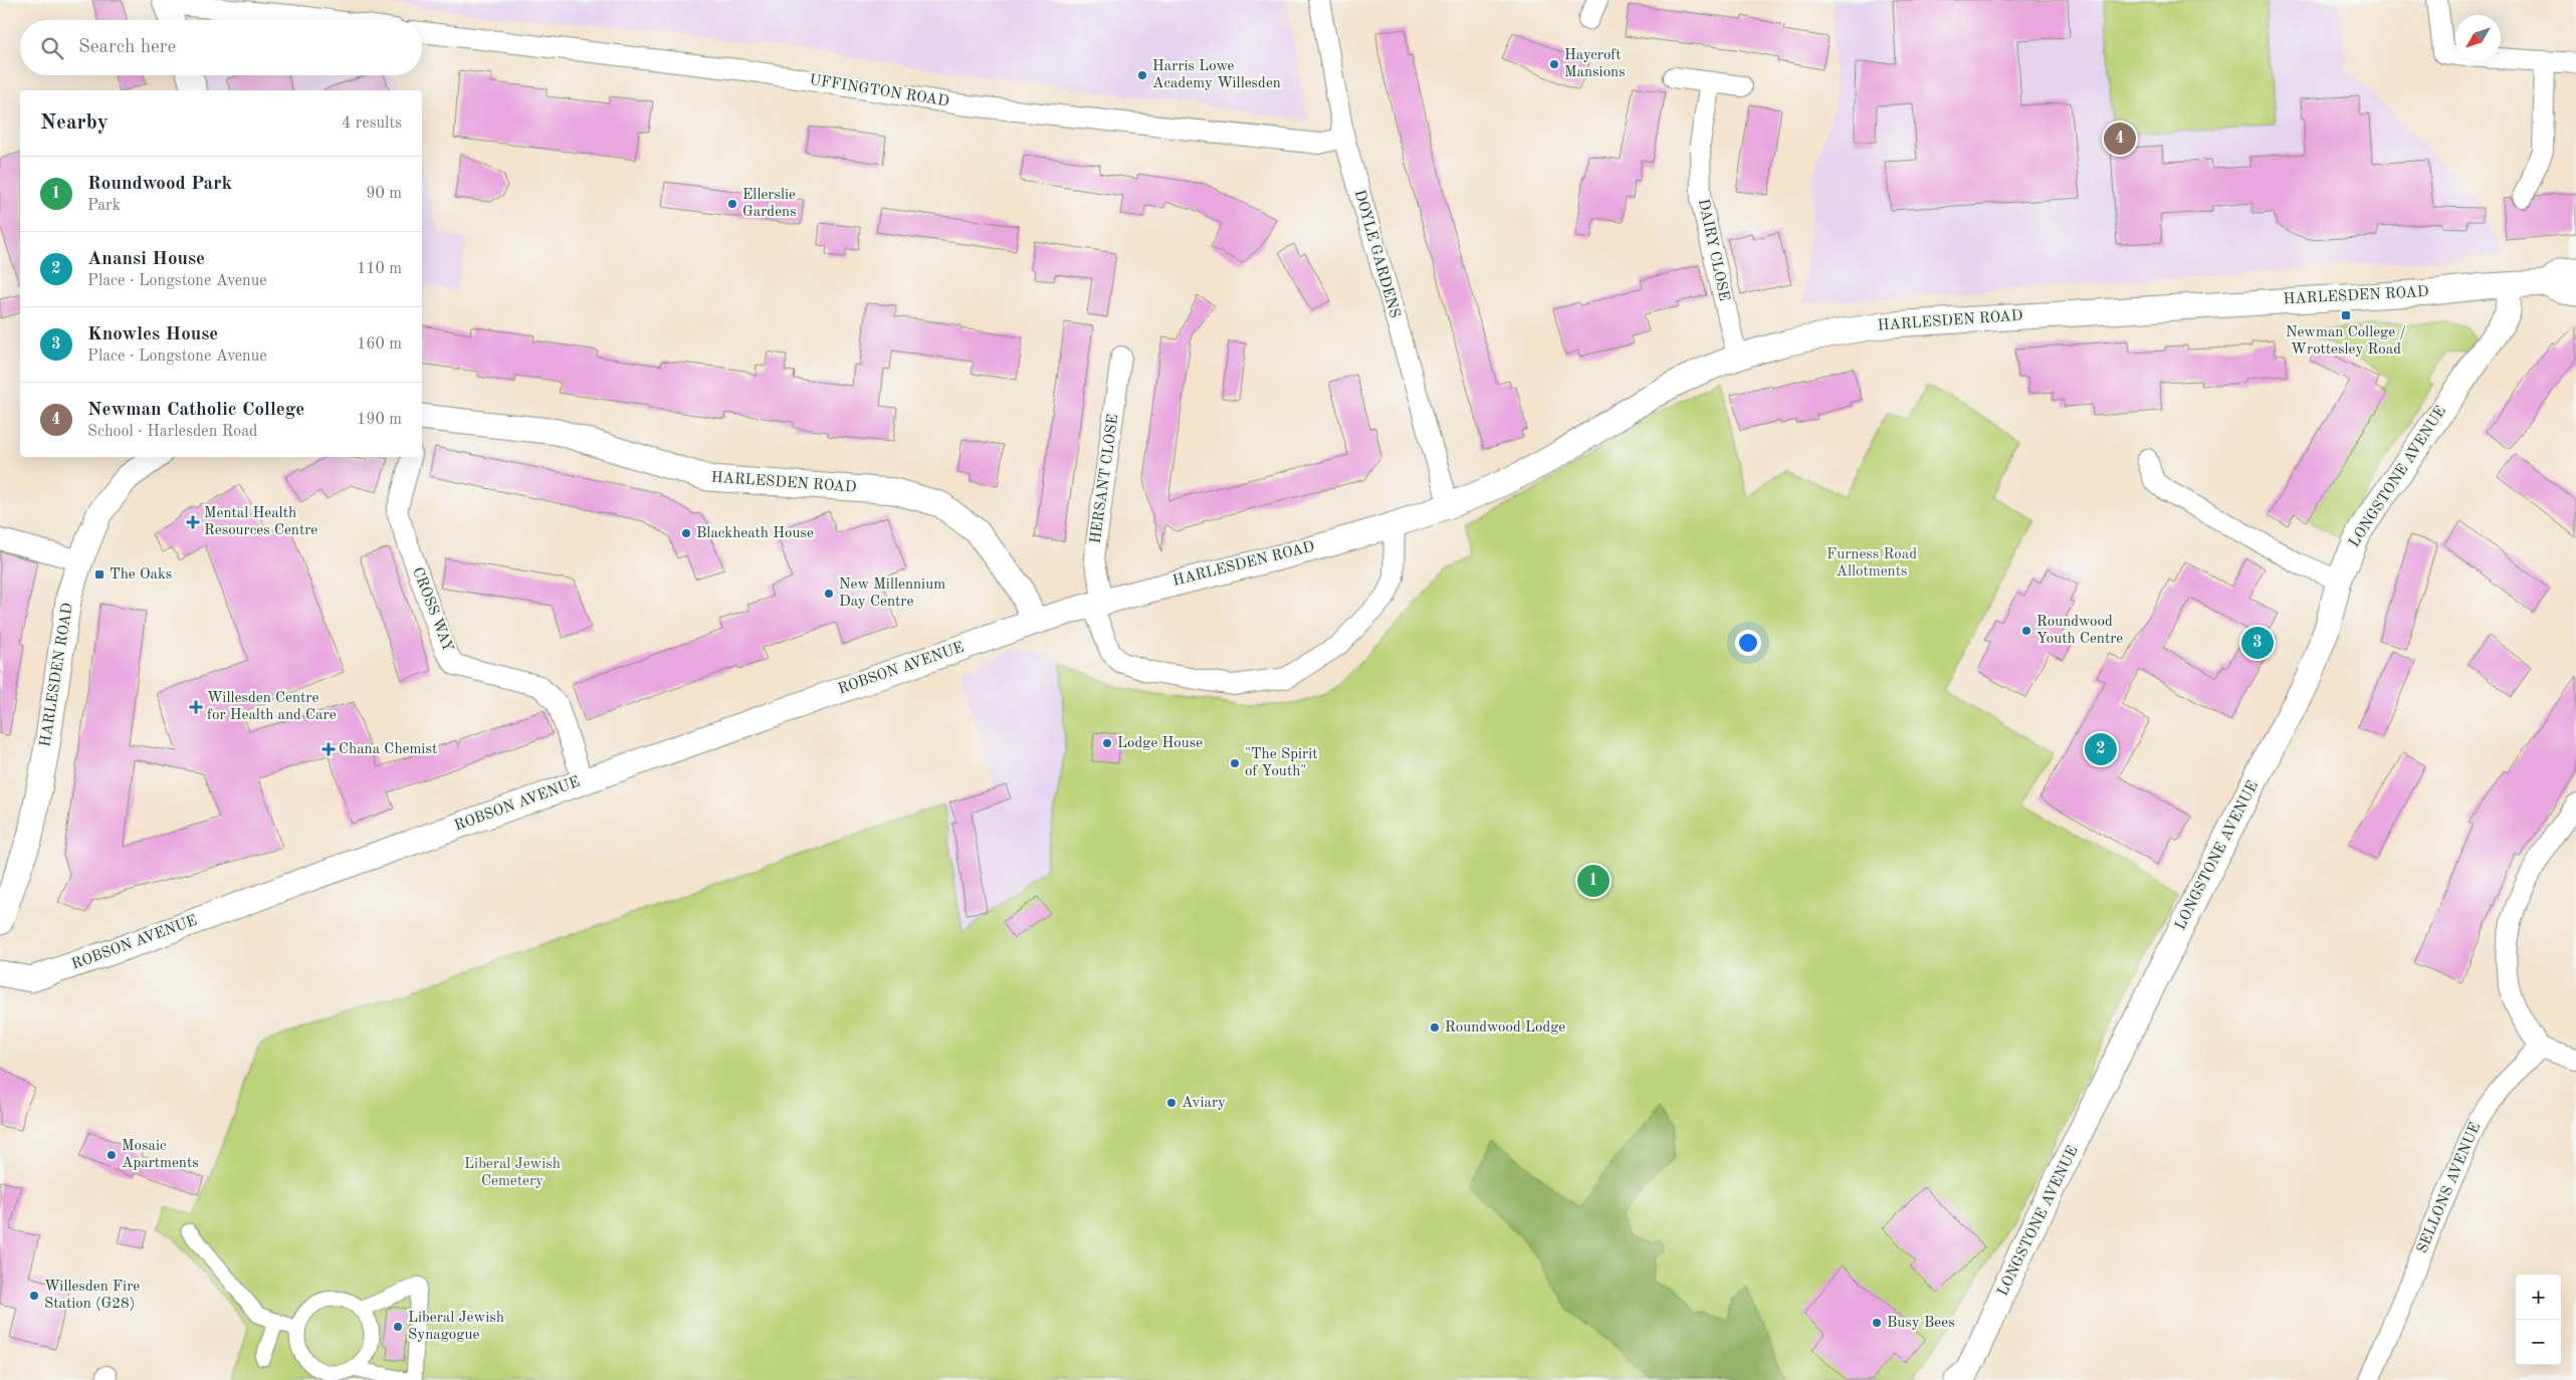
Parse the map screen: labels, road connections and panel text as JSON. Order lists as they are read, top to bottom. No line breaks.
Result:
{"streets":{"street":["UFFINGTON ROAD","DAIRY CLOSE","DOYLE GARDENS","HARLESDEN ROAD","LONGSTONE AVENUE","HERSANT CLOSE","CROSS WAY","ROBSON AVENUE","SELLONS AVENUE"]},"crossings":[["UFFINGTON ROAD","DOYLE GARDENS"],["DAIRY CLOSE","HARLESDEN ROAD"],["DOYLE GARDENS","HARLESDEN ROAD"],["HARLESDEN ROAD","LONGSTONE AVENUE"],["HARLESDEN ROAD","HERSANT CLOSE"],["HARLESDEN ROAD","ROBSON AVENUE"],["CROSS WAY","ROBSON AVENUE"]],"parks":["Furness Road Allotments","Liberal Jewish Cemetery"],"places":{"other":["Haycroft Mansions","Harris Lowe Academy Willesden","Ellerslie Gardens","Blackheath House","New Millennium Day Centre","Roundwood Youth Centre","Lodge House","\"The Spirit of Youth\"","Roundwood Lodge","Aviary","Mosaic Apartments","Willesden Fire Station (G28)","Busy Bees","Liberal Jewish Synagogue"],"transit":["Newman College / Wrottesley Road","The Oaks"],"health":["Mental Health Resources Centre","Willesden Centre for Health and Care","Chana Chemist"]},"north":"bottom left","page":{"search":"Search here","heading":["Nearby","4 results"],"pins":["4","3","2","1"],"list":[{"mark":"1","name":"Roundwood Park","note":"Park","value":"90 m"},{"mark":"2","name":"Anansi House","note":"Place · Longstone Avenue","value":"110 m"},{"mark":"3","name":"Knowles House","note":"Place · Longstone Avenue","value":"160 m"},{"mark":"4","name":"Newman Catholic College","note":"School · Harlesden Road","value":"190 m"}],"map_buttons":["+","−"]}}
